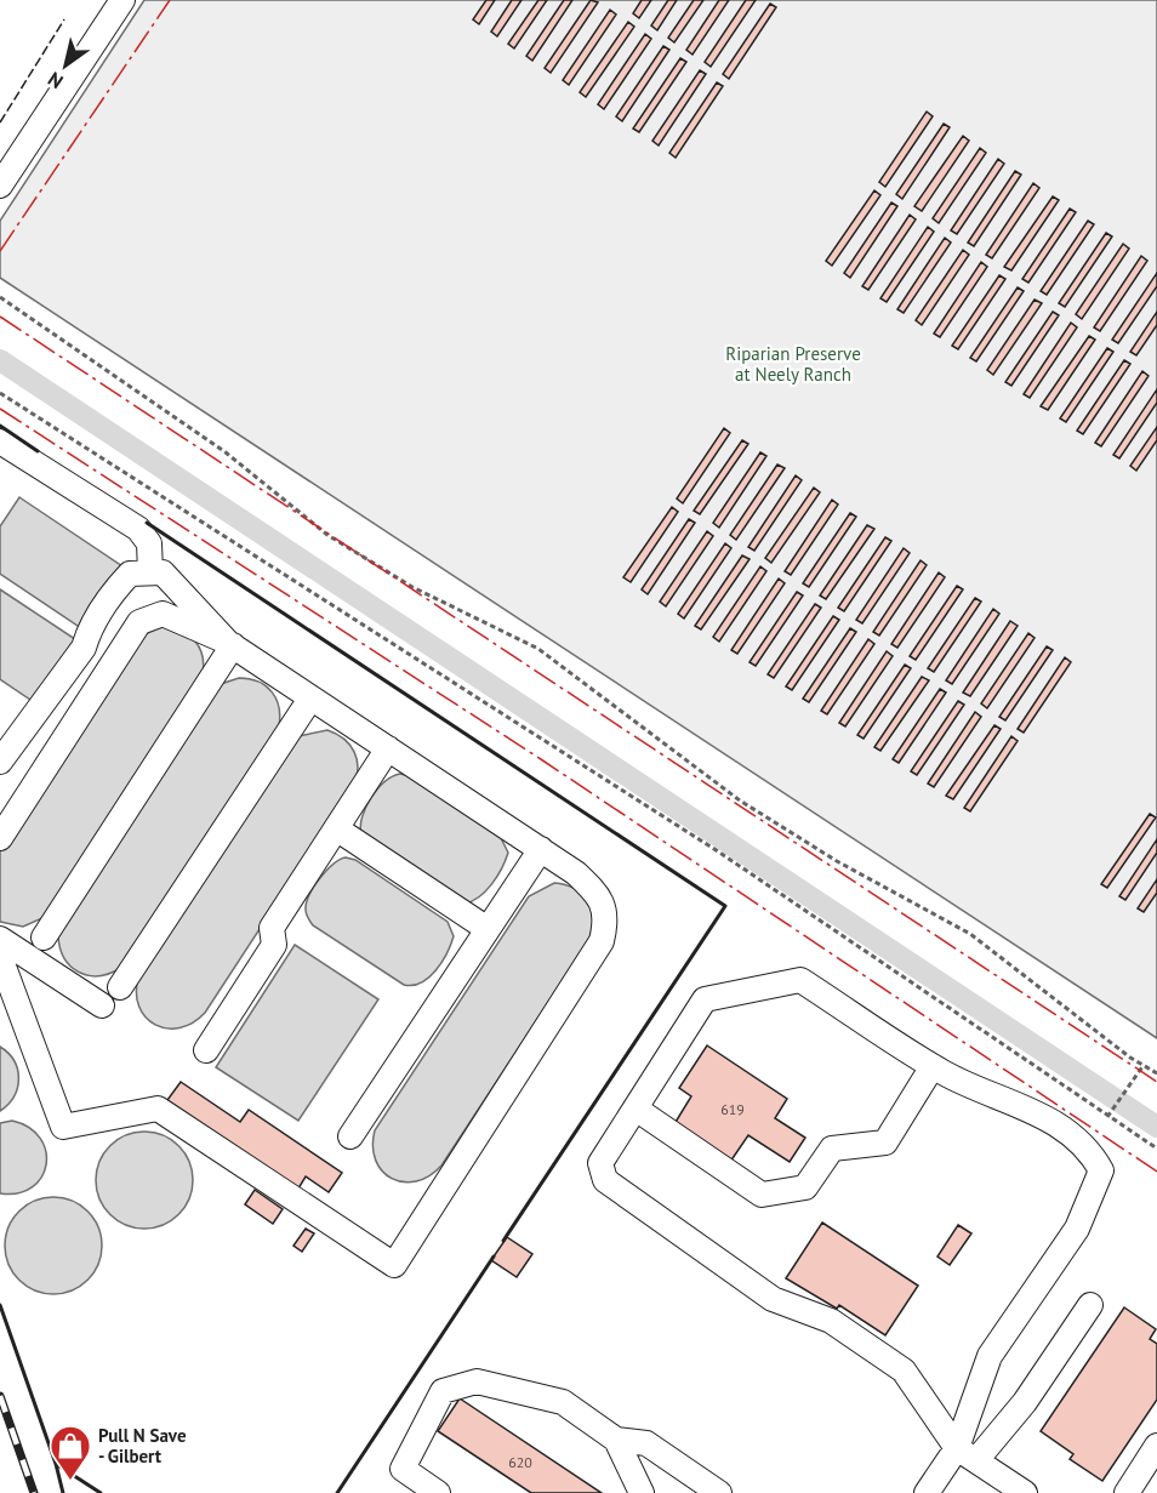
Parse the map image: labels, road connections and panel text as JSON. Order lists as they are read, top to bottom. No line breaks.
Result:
{"parks":["Riparian Preserve at Neely Ranch"],"places":{"shop":["Pull N Save - Gilbert"]},"house_numbers":["619","620"],"north":"bottom left"}
